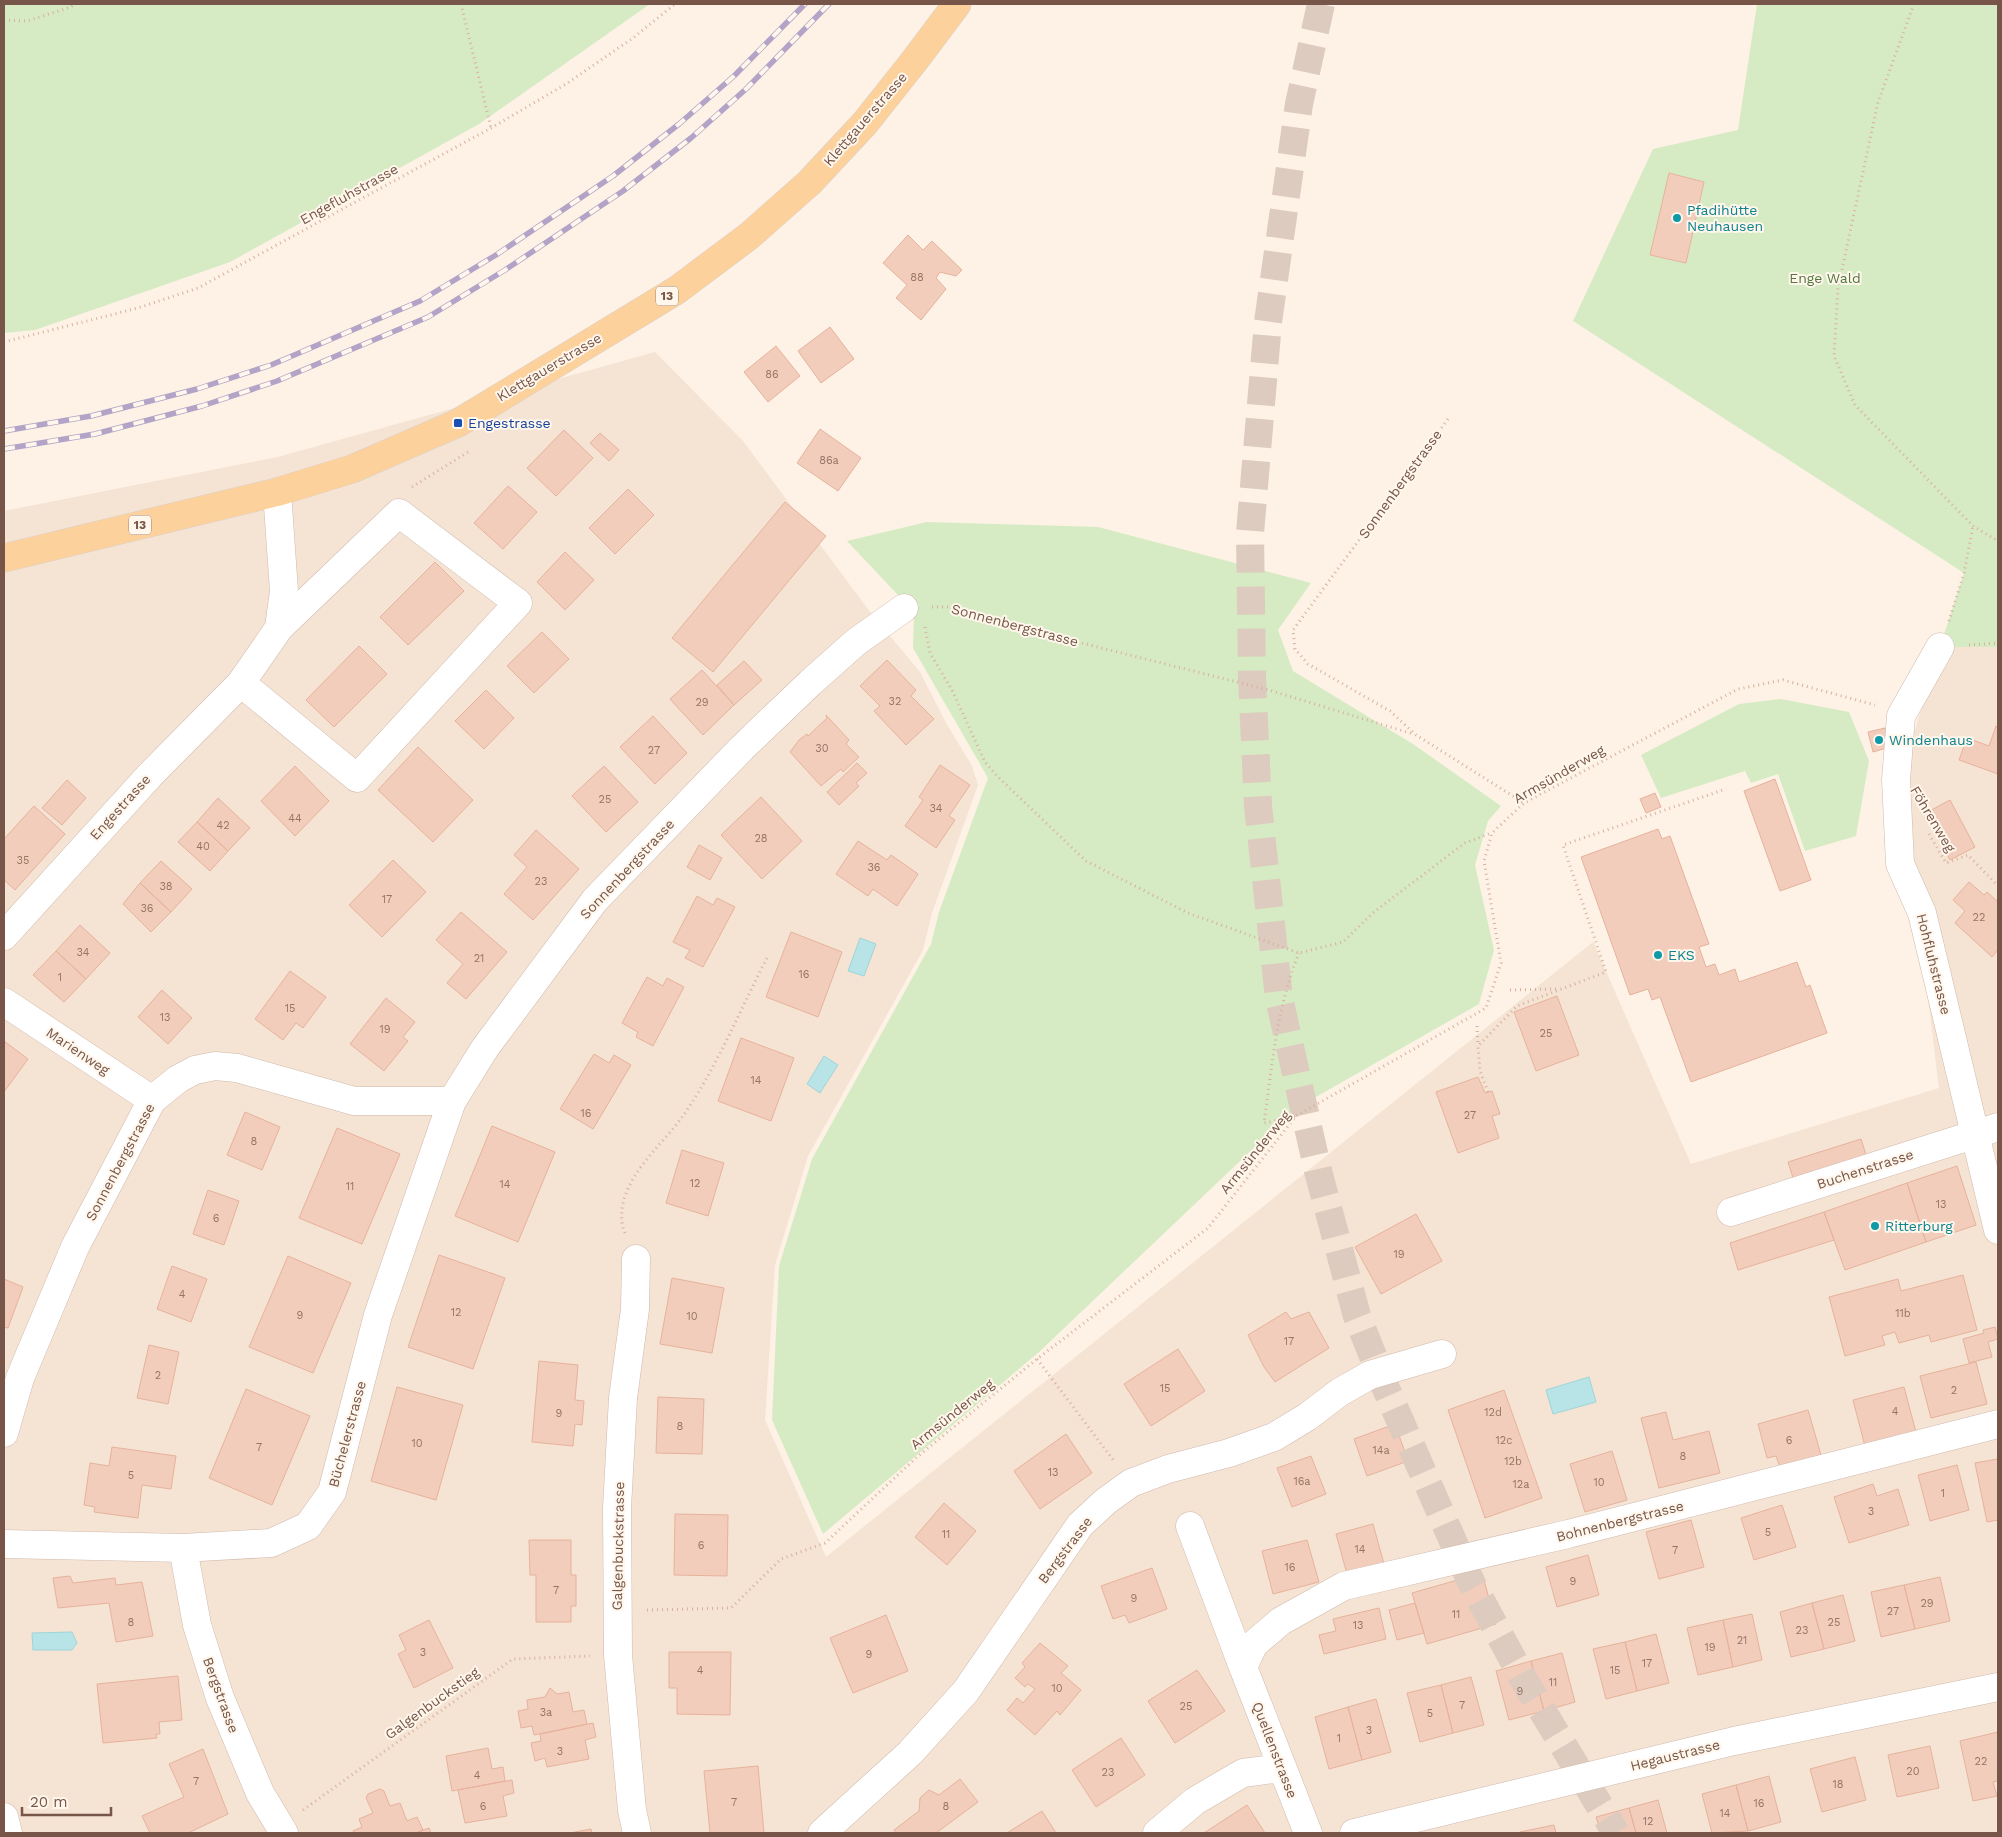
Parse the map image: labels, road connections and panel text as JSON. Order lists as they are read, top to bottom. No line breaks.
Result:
{"streets":{"main road":["Klettgauerstrasse","13"],"street":["Sonnenbergstrasse","Engestrasse","Hohfluhstrasse","Marienweg","Buchenstrasse","Büchelerstrasse","Bohnenbergstrasse","Galgenbuckstrasse","Bergstrasse","Quellenstrasse","Hegaustrasse"],"path":["Engefluhstrasse","Armsünderweg","Föhrenweg","Galgenbuckstieg"]},"crossings":[["Klettgauerstrasse","Engestrasse"],["Sonnenbergstrasse","Armsünderweg"],["Sonnenbergstrasse","Marienweg"],["Sonnenbergstrasse","Büchelerstrasse"],["Armsünderweg","Hohfluhstrasse"],["Armsünderweg","Galgenbuckstrasse"],["Hohfluhstrasse","Buchenstrasse"],["Büchelerstrasse","Bergstrasse"],["Bohnenbergstrasse","Quellenstrasse"],["Galgenbuckstrasse","Galgenbuckstieg"],["Bergstrasse","Galgenbuckstieg"]],"parks":["Enge Wald"],"places":{"other":["Pfadihütte Neuhausen","Windenhaus","EKS","Ritterburg"],"transit":["Engestrasse"]},"house_numbers":["88","86","86a","32","29","30","27","25","34","44","42","28","40","35","36","23","38","17","36","22","34","21","16","1","15","13","19","25","14","16","27","8","12","14","11","13","6","19","4","12","11b","9","10","17","2","15","2","4","12d","9","8","12c","6","10","7","14a","8","12b","13","5","16a","10","12a","1","3","5","11","6","14","7","16","9","7","9","29","27","11","8","25","13","23","21","19","3","9","17","4","15","11","10","9","7","25","3a","5","3","1","3","22","20","23","4","7","18","7","16","6","8","14","12"],"scale_bar":"20 m"}
